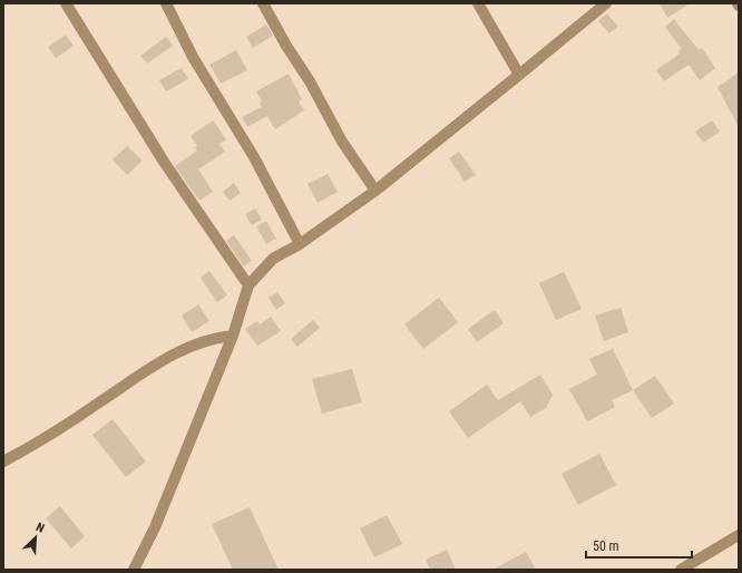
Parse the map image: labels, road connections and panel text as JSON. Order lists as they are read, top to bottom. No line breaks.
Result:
{"scale_bar":"50 m","north":"top right"}
